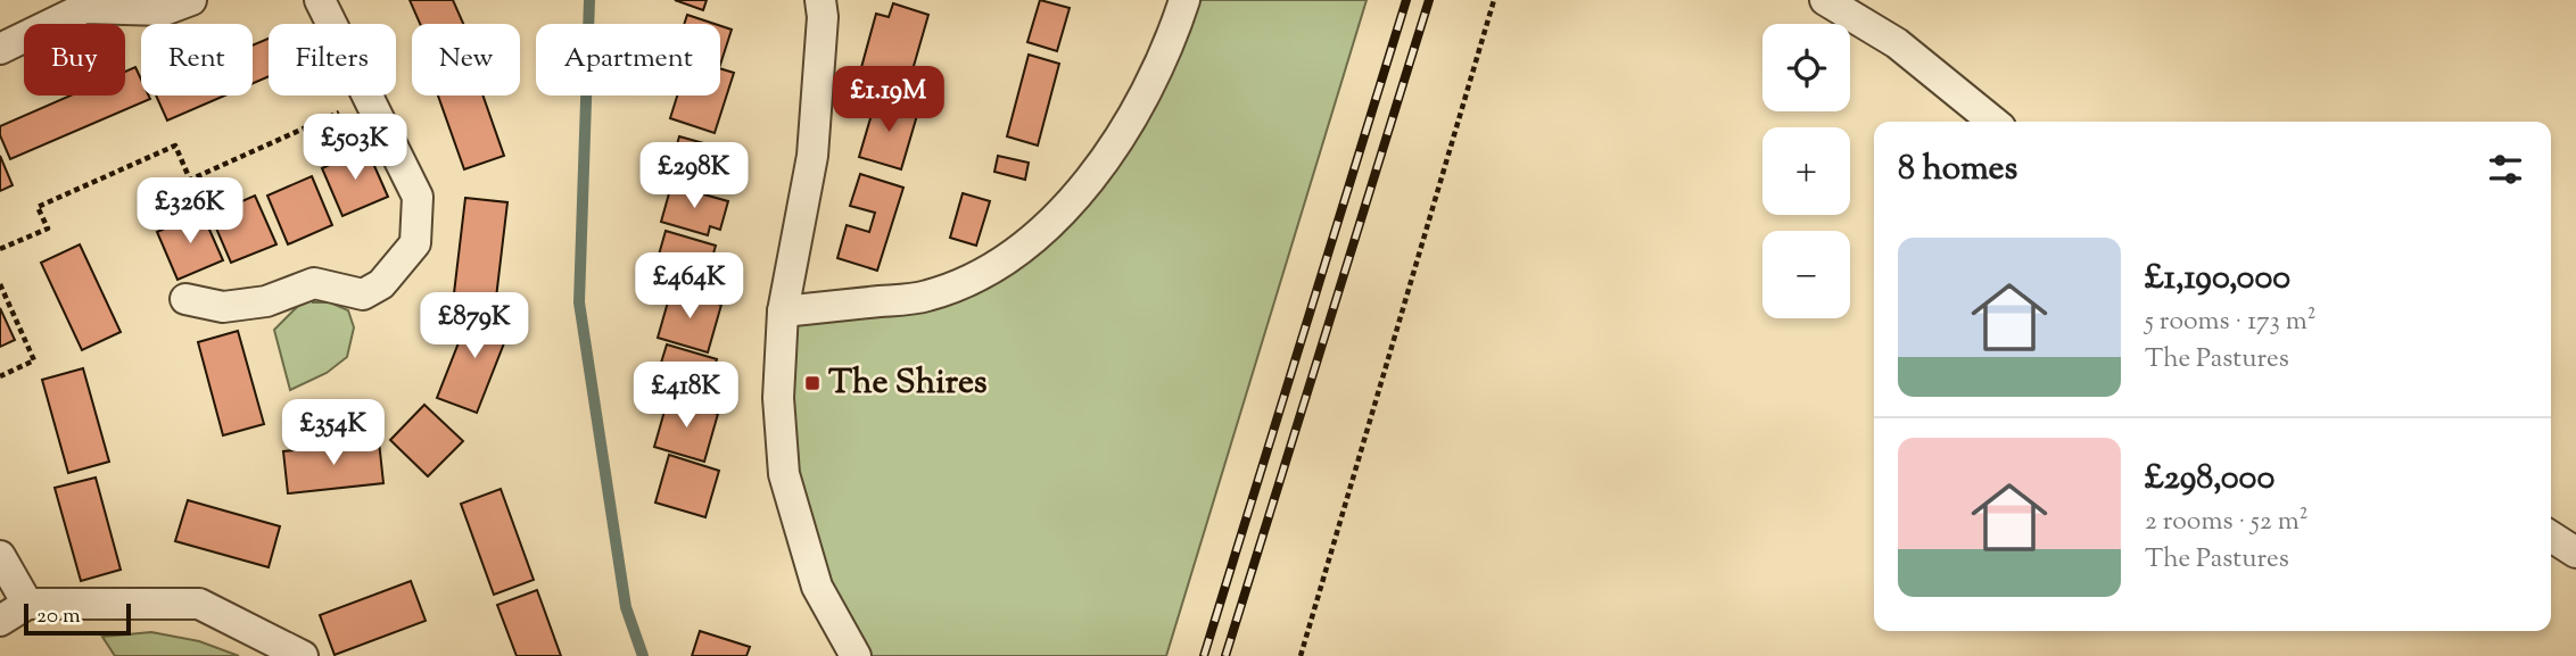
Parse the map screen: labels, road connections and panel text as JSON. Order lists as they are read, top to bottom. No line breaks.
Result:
{"places":{"transit":["The Shires"]},"scale_bar":"20 m","page":{"map_buttons":["+","−"],"chip":["Buy","Rent","Filters","New","Apartment"],"price":["£1.19M","£503K","£298K","£326K","£464K","£879K","£418K","£354K"],"heading":"8 homes","list":[{"name":"£1,190,000","note":"5 rooms · 173 m² · The Pastures"},{"name":"£298,000","note":"2 rooms · 52 m² · The Pastures"}],"scale":"20 m"}}
